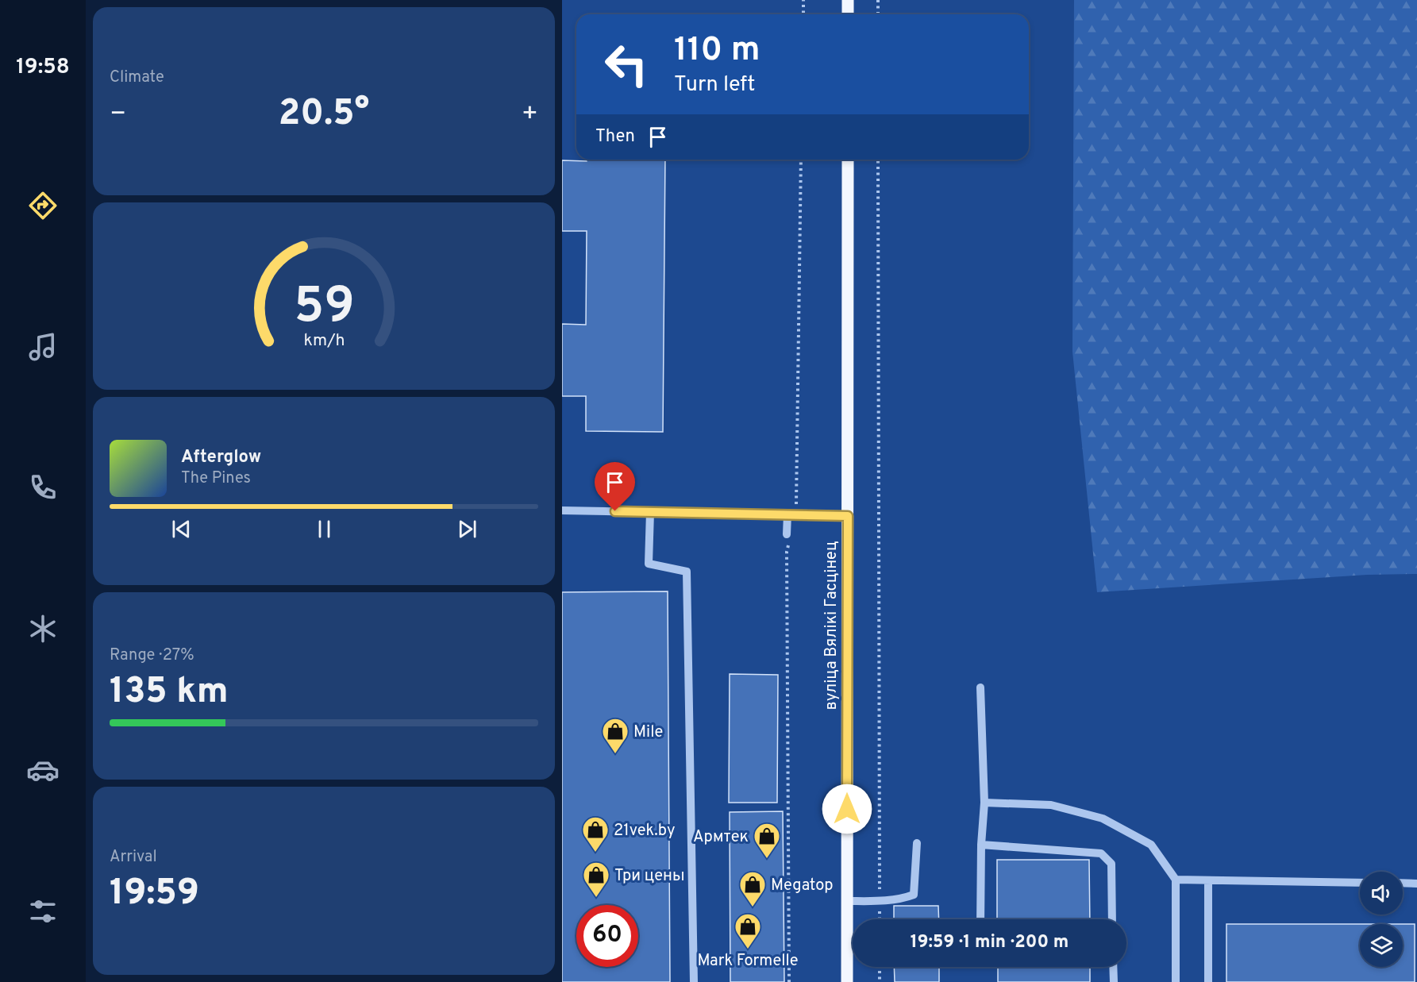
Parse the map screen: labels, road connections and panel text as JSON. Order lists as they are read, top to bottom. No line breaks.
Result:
{"streets":{"main road":["вуліца Вялікі Гасцінец"]},"places":{"shop":["Mile","21vek.by","Армтек","Три цены","Megatop","Mark Formelle"]},"page":{"tabs":"19:58","tile":["Climate",["Range · 27%","135 km"],["Arrival","19:59"]],"turn":["110 m","Turn left"],"heat":["−","20.5°","+"],"then":"Then","song":["Afterglow","The Pines"],"limit":"60","trip":"19:59 · 1 min · 200 m","gauge":["59","km/h"]}}
